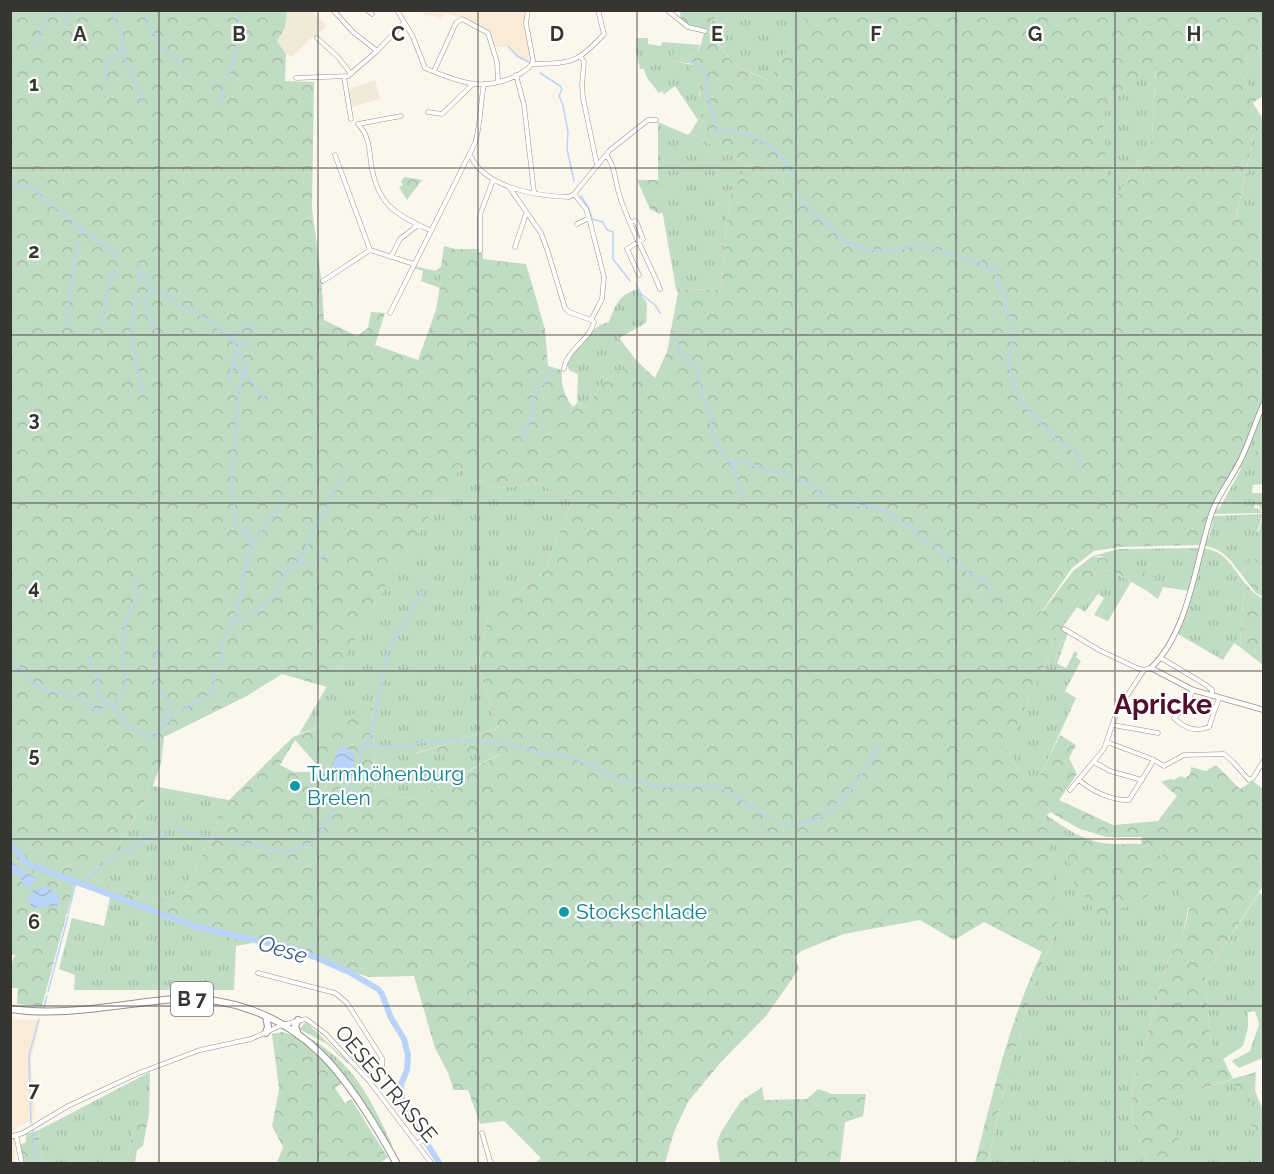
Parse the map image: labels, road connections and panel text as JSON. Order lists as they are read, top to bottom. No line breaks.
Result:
{"streets":{"main road":["B 7"],"street":["OESESTRASSE"]},"districts":["Apricke"],"water":["Oese"],"places":["Turmhöhenburg Brelen","Stockschlade"],"grid":{"columns":["A","B","C","D","E","F","G","H"],"rows":["1","2","3","4","5","6","7"]}}
